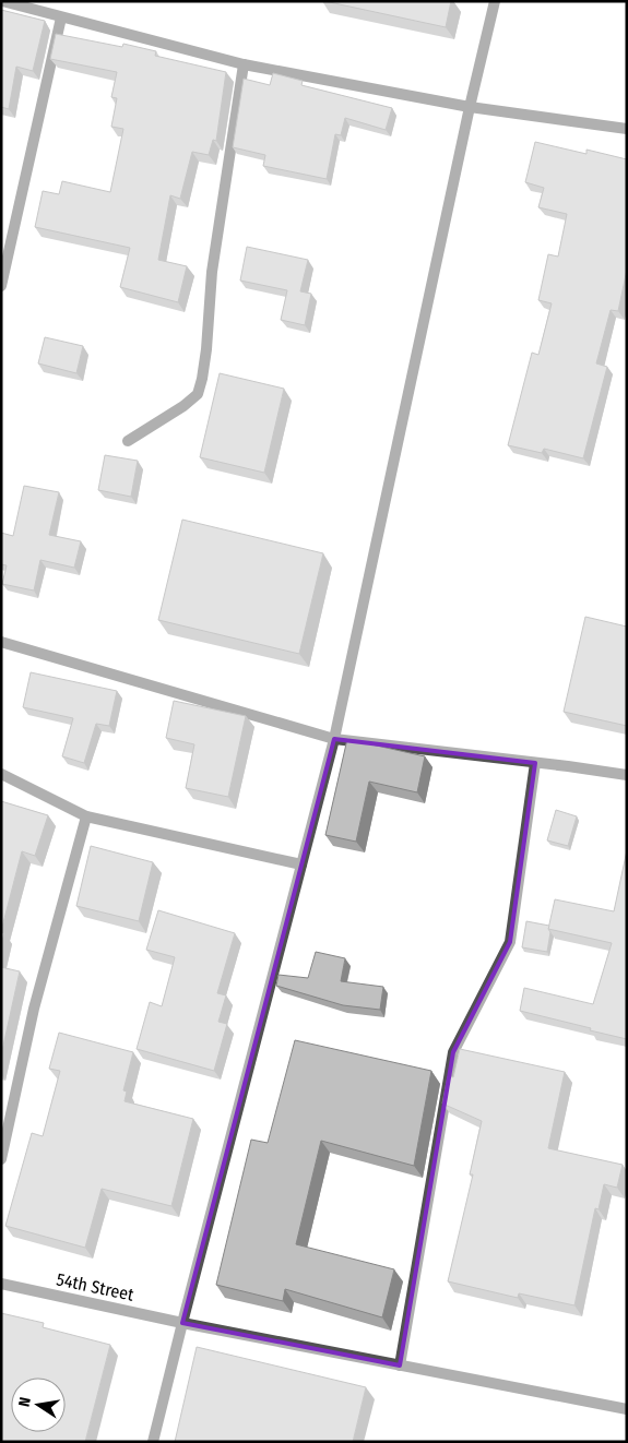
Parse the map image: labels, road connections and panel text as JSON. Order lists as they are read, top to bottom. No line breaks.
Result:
{"streets":{"street":["54th Street"]},"north":"left"}
